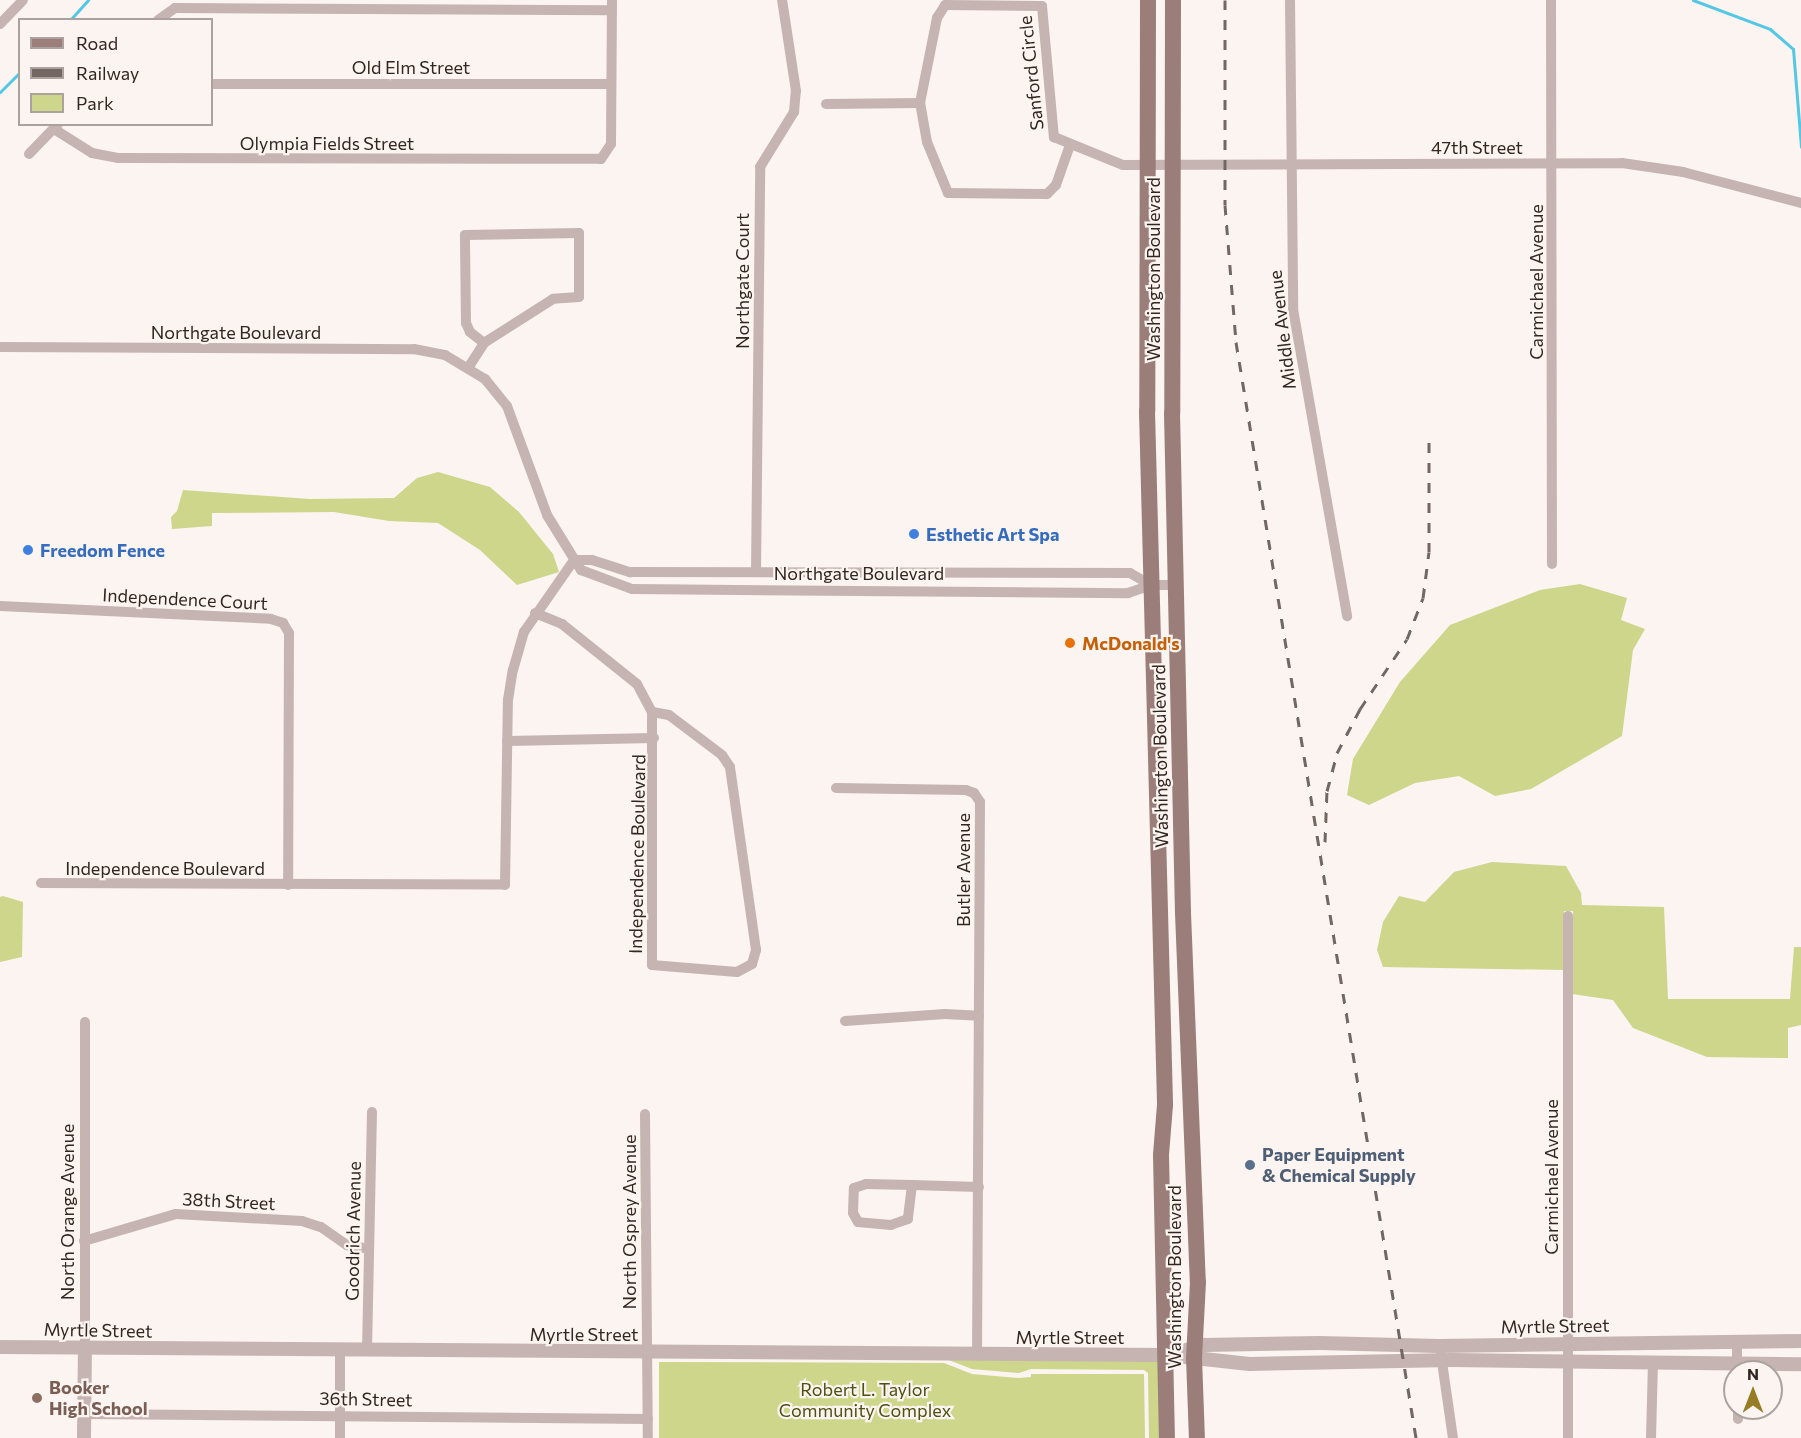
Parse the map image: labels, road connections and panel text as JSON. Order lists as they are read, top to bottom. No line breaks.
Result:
{"streets":{"main road":["Washington Boulevard"],"street":["Old Elm Street","Sanford Circle","Olympia Fields Street","47th Street","Northgate Court","Carmichael Avenue","Middle Avenue","Northgate Boulevard","Independence Court","Independence Boulevard","Butler Avenue","38th Street","North Orange Avenue","North Osprey Avenue","Goodrich Avenue","Myrtle Street","36th Street"]},"crossings":[["Old Elm Street","Olympia Fields Street"],["Sanford Circle","47th Street"],["Sanford Circle","Washington Boulevard"],["47th Street","Washington Boulevard"],["47th Street","Carmichael Avenue"],["47th Street","Middle Avenue"],["Washington Boulevard","Northgate Boulevard"],["Washington Boulevard","Myrtle Street"],["Northgate Court","Northgate Boulevard"],["Carmichael Avenue","Myrtle Street"],["Northgate Boulevard","Independence Boulevard"],["Independence Court","Independence Boulevard"],["Butler Avenue","Myrtle Street"],["38th Street","North Orange Avenue"],["38th Street","Goodrich Avenue"],["North Orange Avenue","Myrtle Street"],["North Orange Avenue","36th Street"],["North Osprey Avenue","Myrtle Street"],["North Osprey Avenue","36th Street"],["Goodrich Avenue","Myrtle Street"]],"parks":["Robert L. Taylor Community Complex"],"places":["Esthetic Art Spa","Freedom Fence","McDonald's","Paper Equipment & Chemical Supply","Booker High School"],"legend":["Road","Railway","Park"],"north":"top"}
